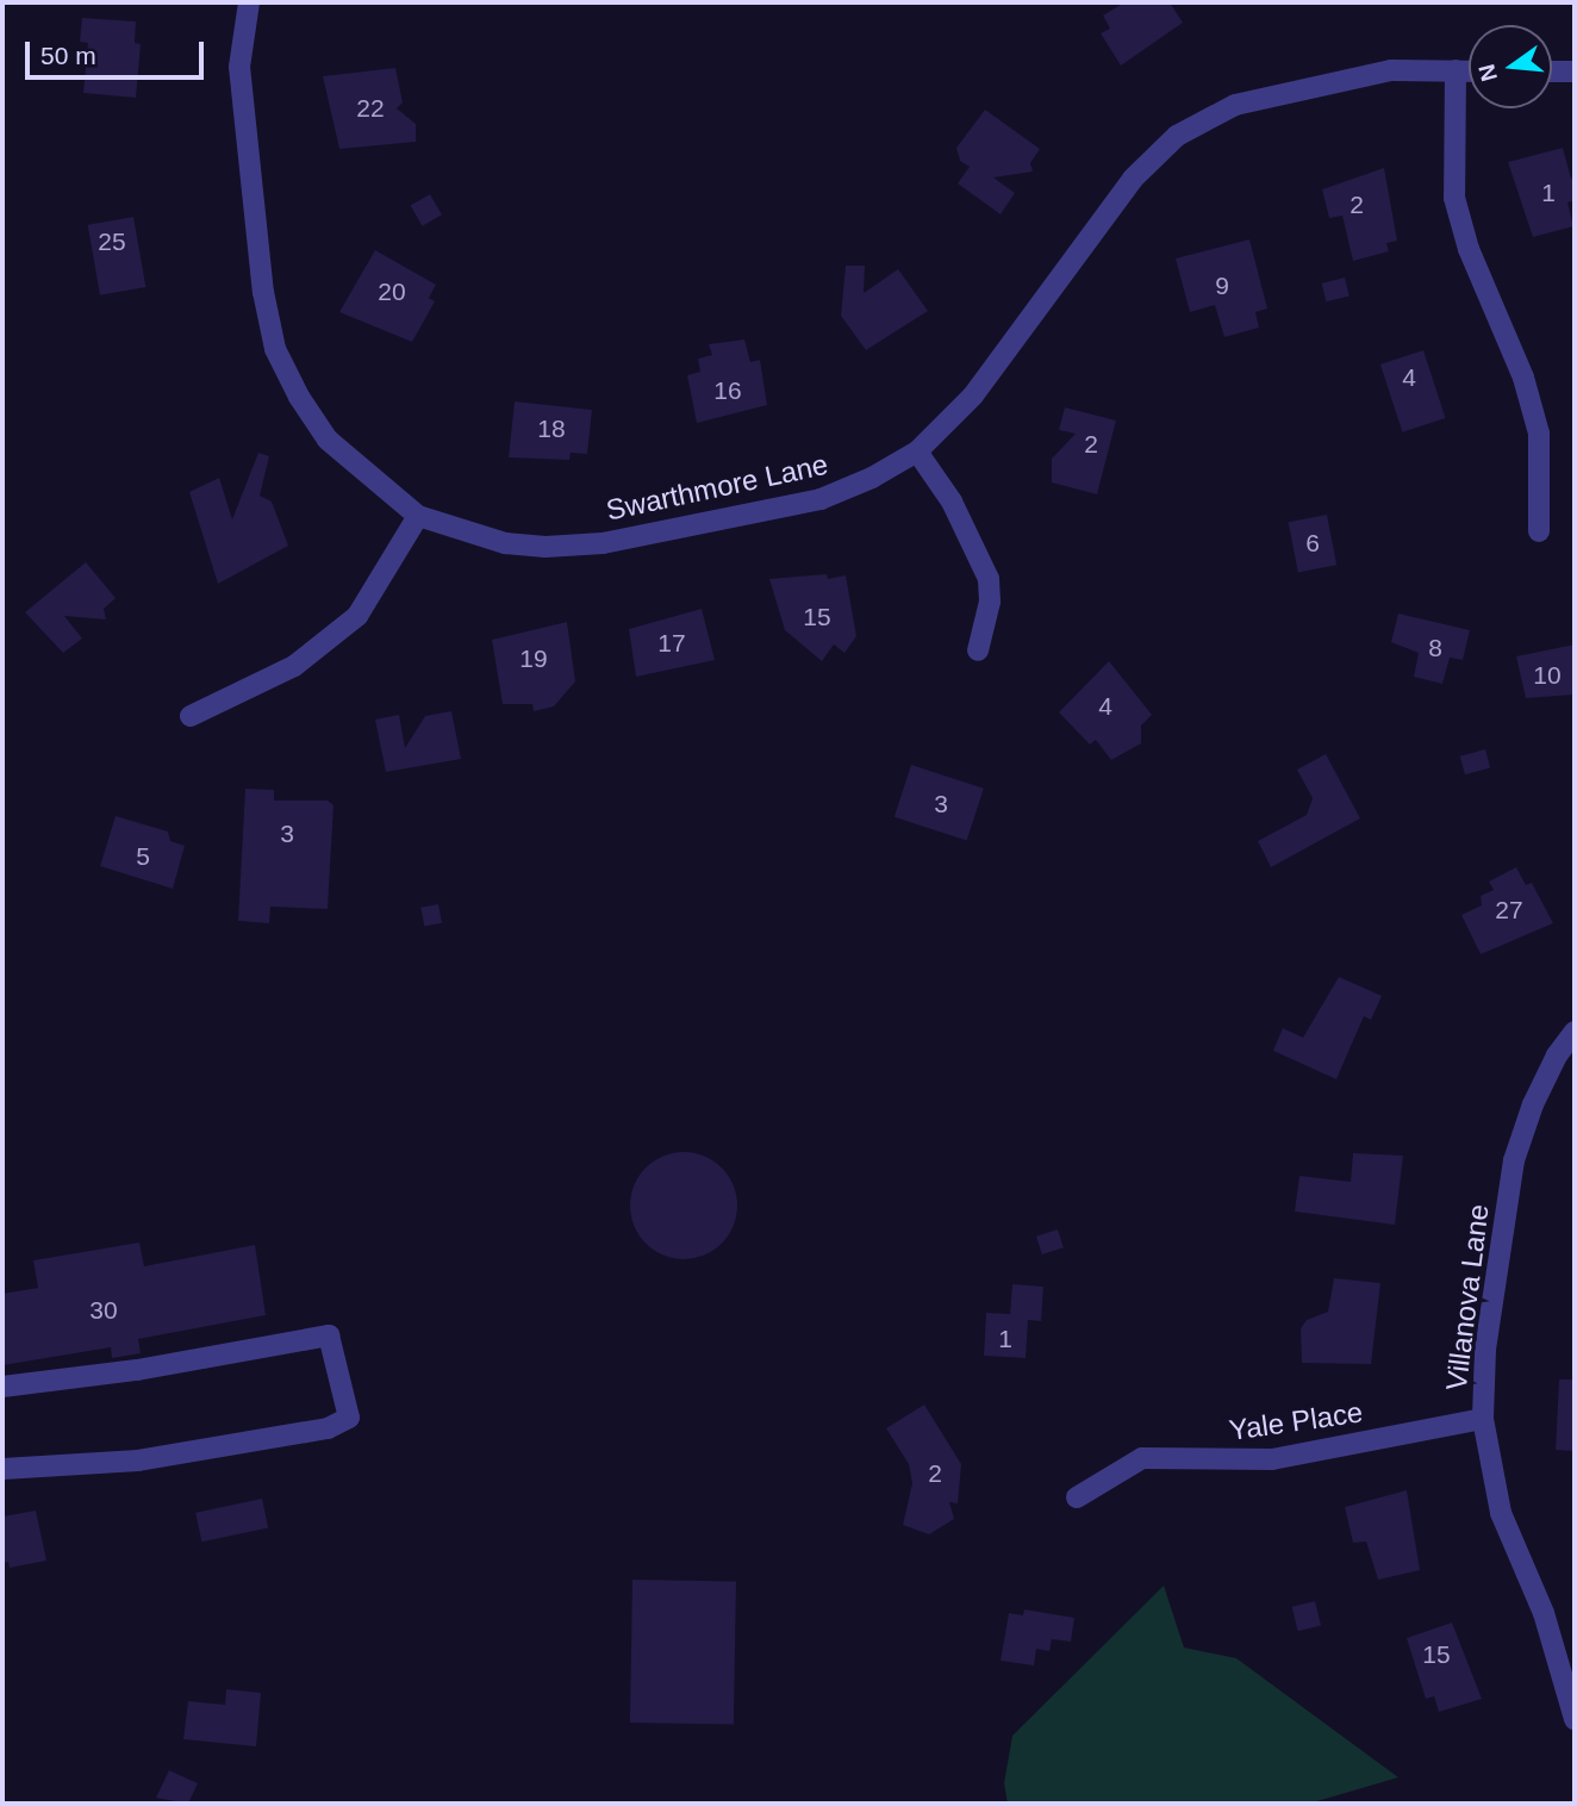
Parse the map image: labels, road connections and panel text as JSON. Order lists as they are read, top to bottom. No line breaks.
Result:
{"streets":{"street":["Swarthmore Lane","Villanova Lane","Yale Place"]},"crossings":[["Villanova Lane","Yale Place"]],"house_numbers":["22","1","2","25","9","20","4","16","18","2","6","15","17","8","19","10","4","3","3","5","27","30","1","2","15"],"scale_bar":"50 m","north":"left"}
